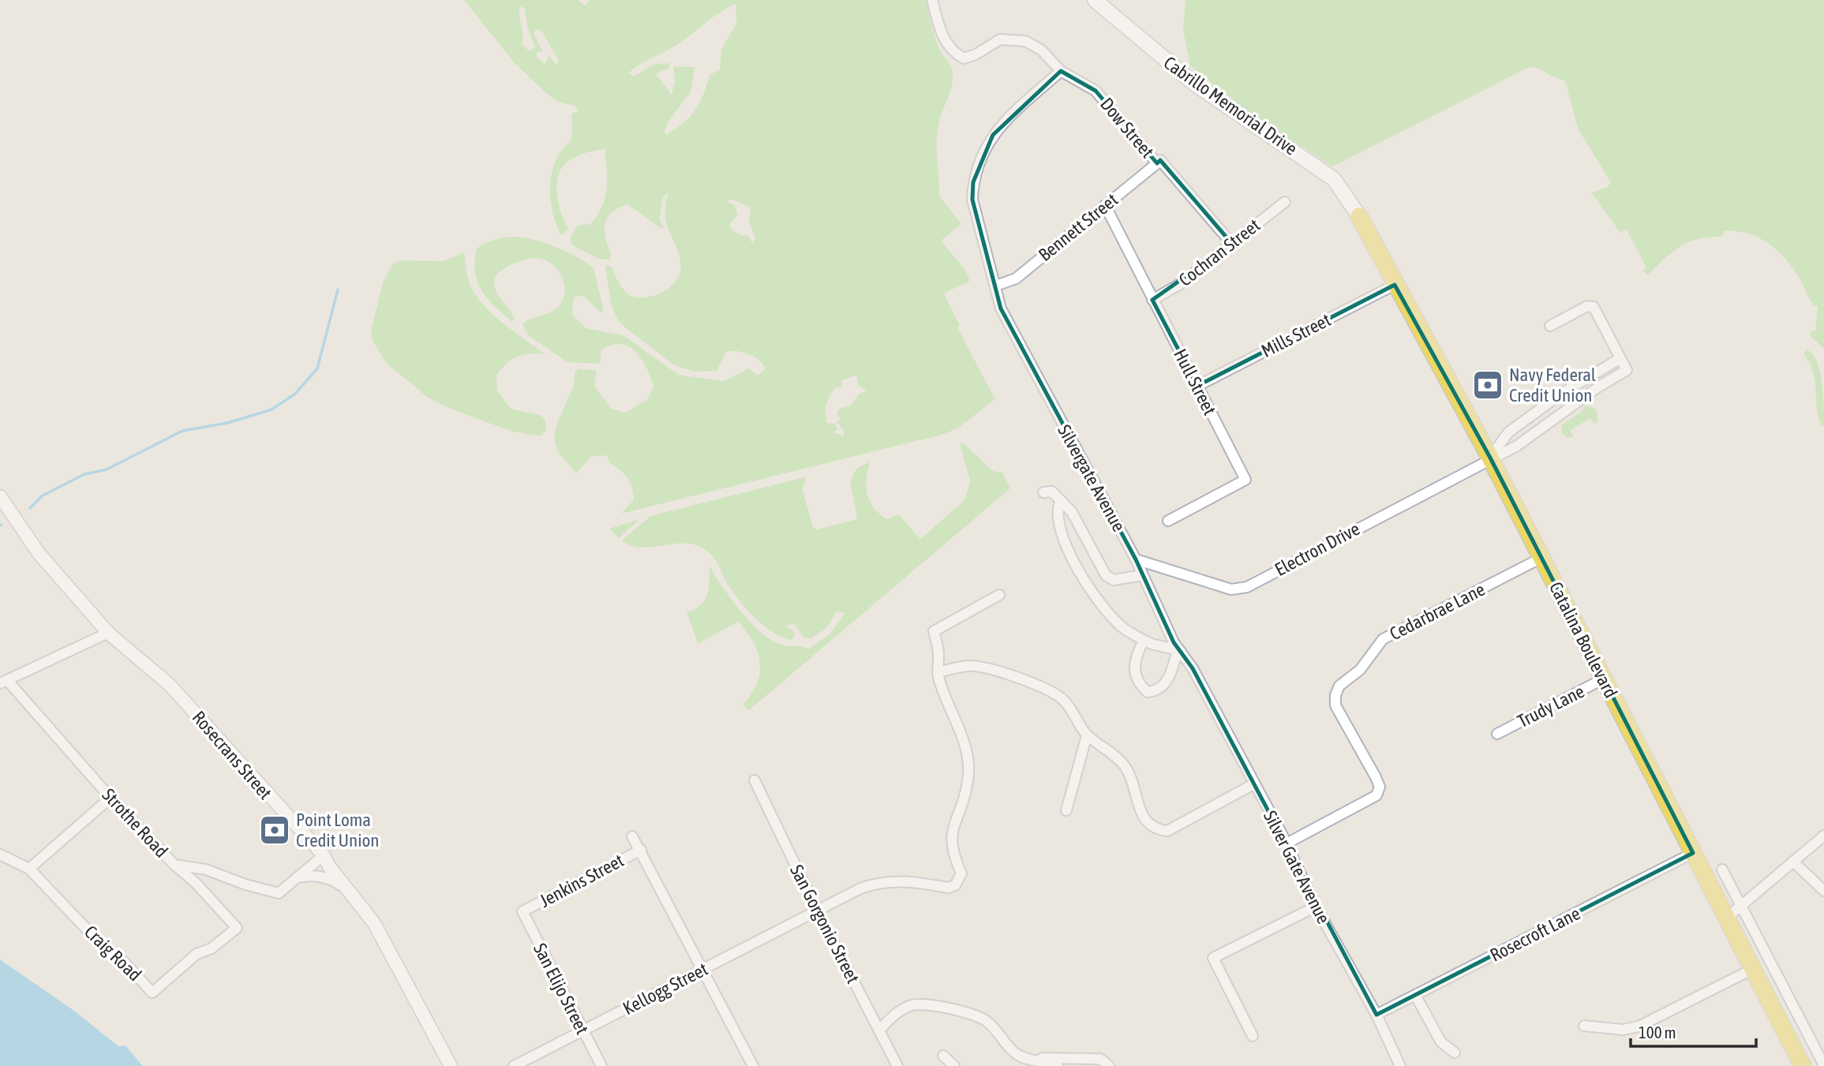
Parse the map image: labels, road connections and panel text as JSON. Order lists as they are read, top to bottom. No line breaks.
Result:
{"streets":{"main road":["Cabrillo Memorial Drive","Catalina Boulevard"],"street":["Dow Street","Bennett Street","Cochran Street","Mills Street","Hull Street","Silvergate Avenue","Electron Drive","Cedarbrae Lane","Trudy Lane","Rosecrans Street","Strothe Road","Silver Gate Avenue","Jenkins Street","San Gorgonio Street","Rosecroft Lane","Craig Road","San Elijo Street","Kellogg Street"]},"crossings":[["Cabrillo Memorial Drive","Catalina Boulevard"],["Dow Street","Bennett Street"],["Dow Street","Cochran Street"],["Bennett Street","Hull Street"],["Bennett Street","Silvergate Avenue"],["Cochran Street","Hull Street"],["Mills Street","Hull Street"],["Mills Street","Catalina Boulevard"],["Silvergate Avenue","Electron Drive"],["Silvergate Avenue","Silver Gate Avenue"],["Electron Drive","Catalina Boulevard"],["Cedarbrae Lane","Catalina Boulevard"],["Cedarbrae Lane","Silver Gate Avenue"],["Catalina Boulevard","Trudy Lane"],["Catalina Boulevard","Rosecroft Lane"],["Rosecrans Street","Strothe Road"],["Strothe Road","Craig Road"],["Silver Gate Avenue","Rosecroft Lane"],["Jenkins Street","San Elijo Street"],["San Gorgonio Street","Kellogg Street"],["San Elijo Street","Kellogg Street"]],"places":{"bank":["Navy Federal Credit Union","Point Loma Credit Union"]},"scale_bar":"100 m"}
